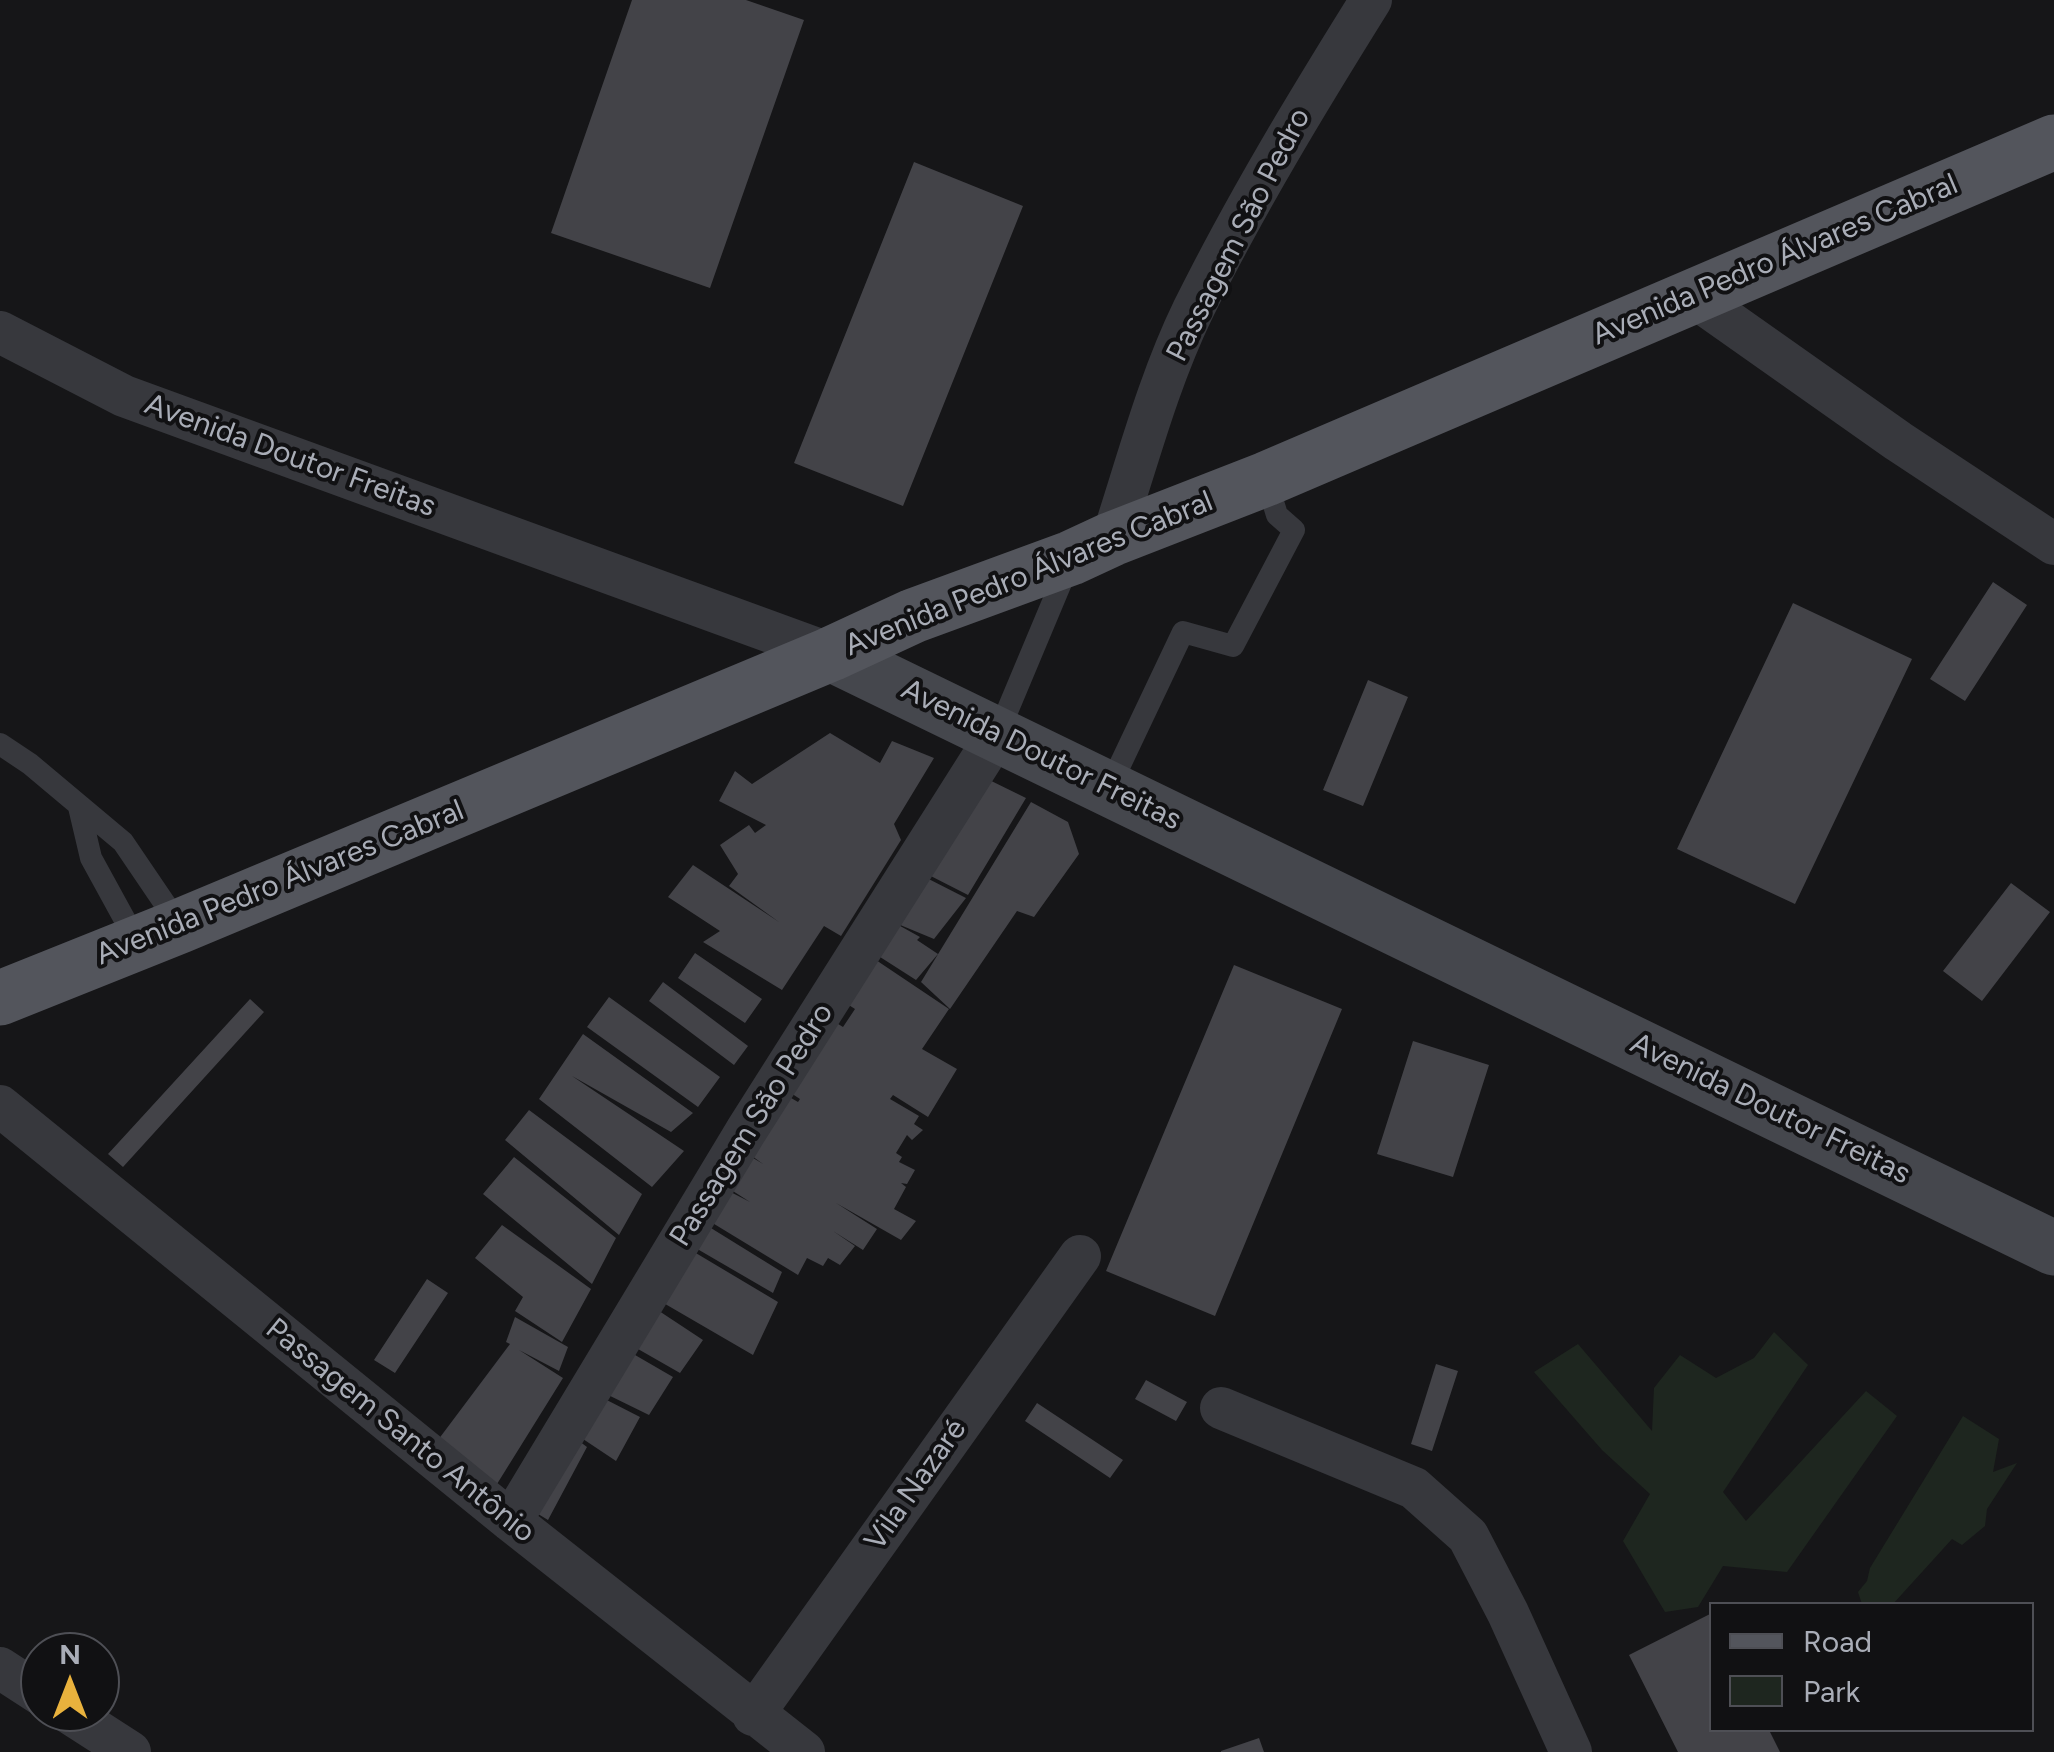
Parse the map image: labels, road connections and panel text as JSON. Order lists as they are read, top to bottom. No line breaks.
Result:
{"streets":{"main road":["Avenida Pedro Álvares Cabral","Avenida Doutor Freitas"],"street":["Passagem São Pedro","Passagem Santo Antônio","Vila Nazaré"]},"crossings":[["Passagem São Pedro","Avenida Pedro Álvares Cabral"],["Passagem São Pedro","Avenida Doutor Freitas"],["Passagem São Pedro","Passagem Santo Antônio"],["Avenida Pedro Álvares Cabral","Avenida Doutor Freitas"],["Passagem Santo Antônio","Vila Nazaré"]],"legend":["Road","Park"],"north":"top"}
